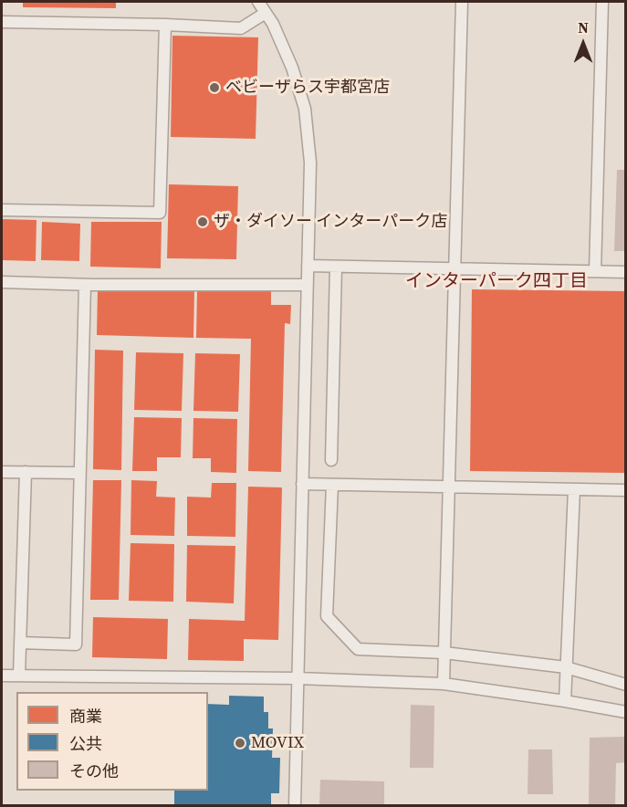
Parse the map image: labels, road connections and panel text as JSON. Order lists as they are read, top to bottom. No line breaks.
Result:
{"districts":["インターパーク四丁目"],"places":["ベビーザらス宇都宮店","ザ・ダイソー インターパーク店","MOVIX"],"legend":["商業","公共","その他"],"north":"top"}
